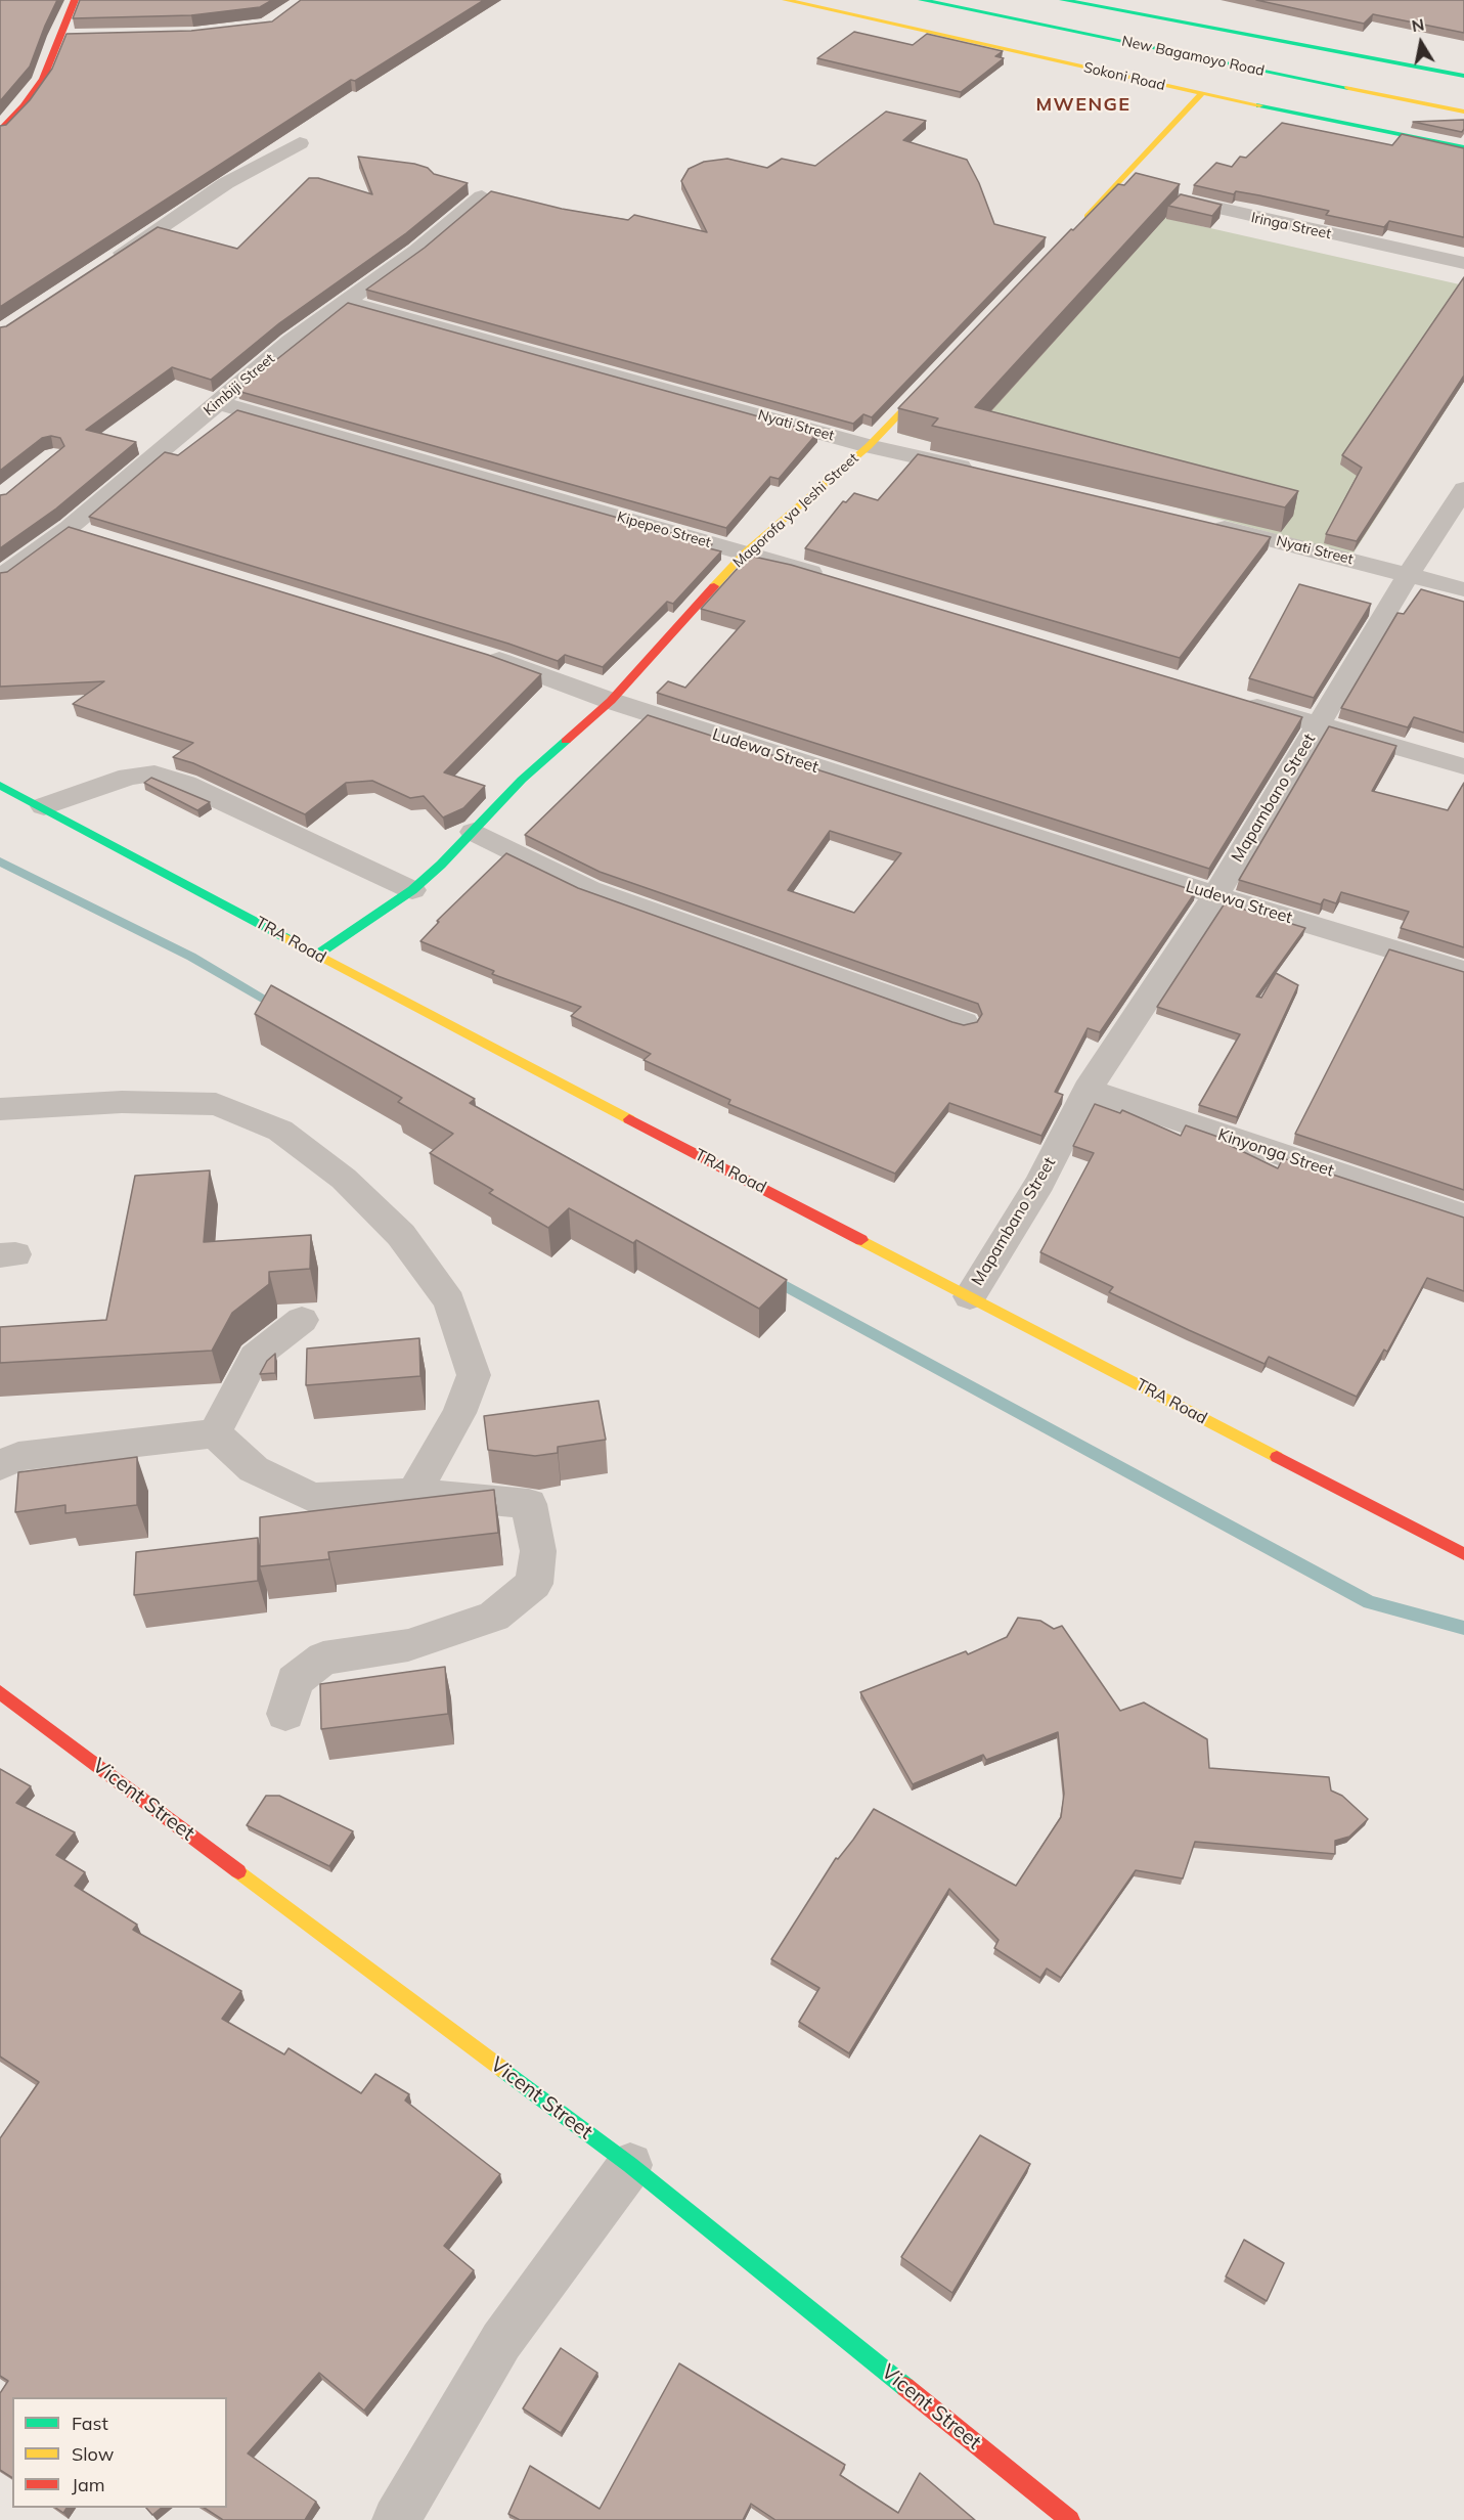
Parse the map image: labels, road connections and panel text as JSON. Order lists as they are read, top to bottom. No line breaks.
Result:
{"streets":{"main road":["New Bagamoyo Road","Sokoni Road","Magorofa ya Jeshi Street","TRA Road","Vicent Street"],"street":["Iringa Street","Kimbiji Street","Nyati Street","Kipepeo Street","Ludewa Street","Mapambano Street","Kinyonga Street"]},"crossings":[["Kimbiji Street","Nyati Street"],["Kimbiji Street","Kipepeo Street"],["Nyati Street","Magorofa ya Jeshi Street"],["Nyati Street","Mapambano Street"],["Magorofa ya Jeshi Street","Kipepeo Street"],["Magorofa ya Jeshi Street","Ludewa Street"],["Magorofa ya Jeshi Street","TRA Road"],["Ludewa Street","Mapambano Street"],["Mapambano Street","TRA Road"],["Mapambano Street","Kinyonga Street"]],"districts":["MWENGE"],"legend":["Fast","Slow","Jam"],"north":"top"}
